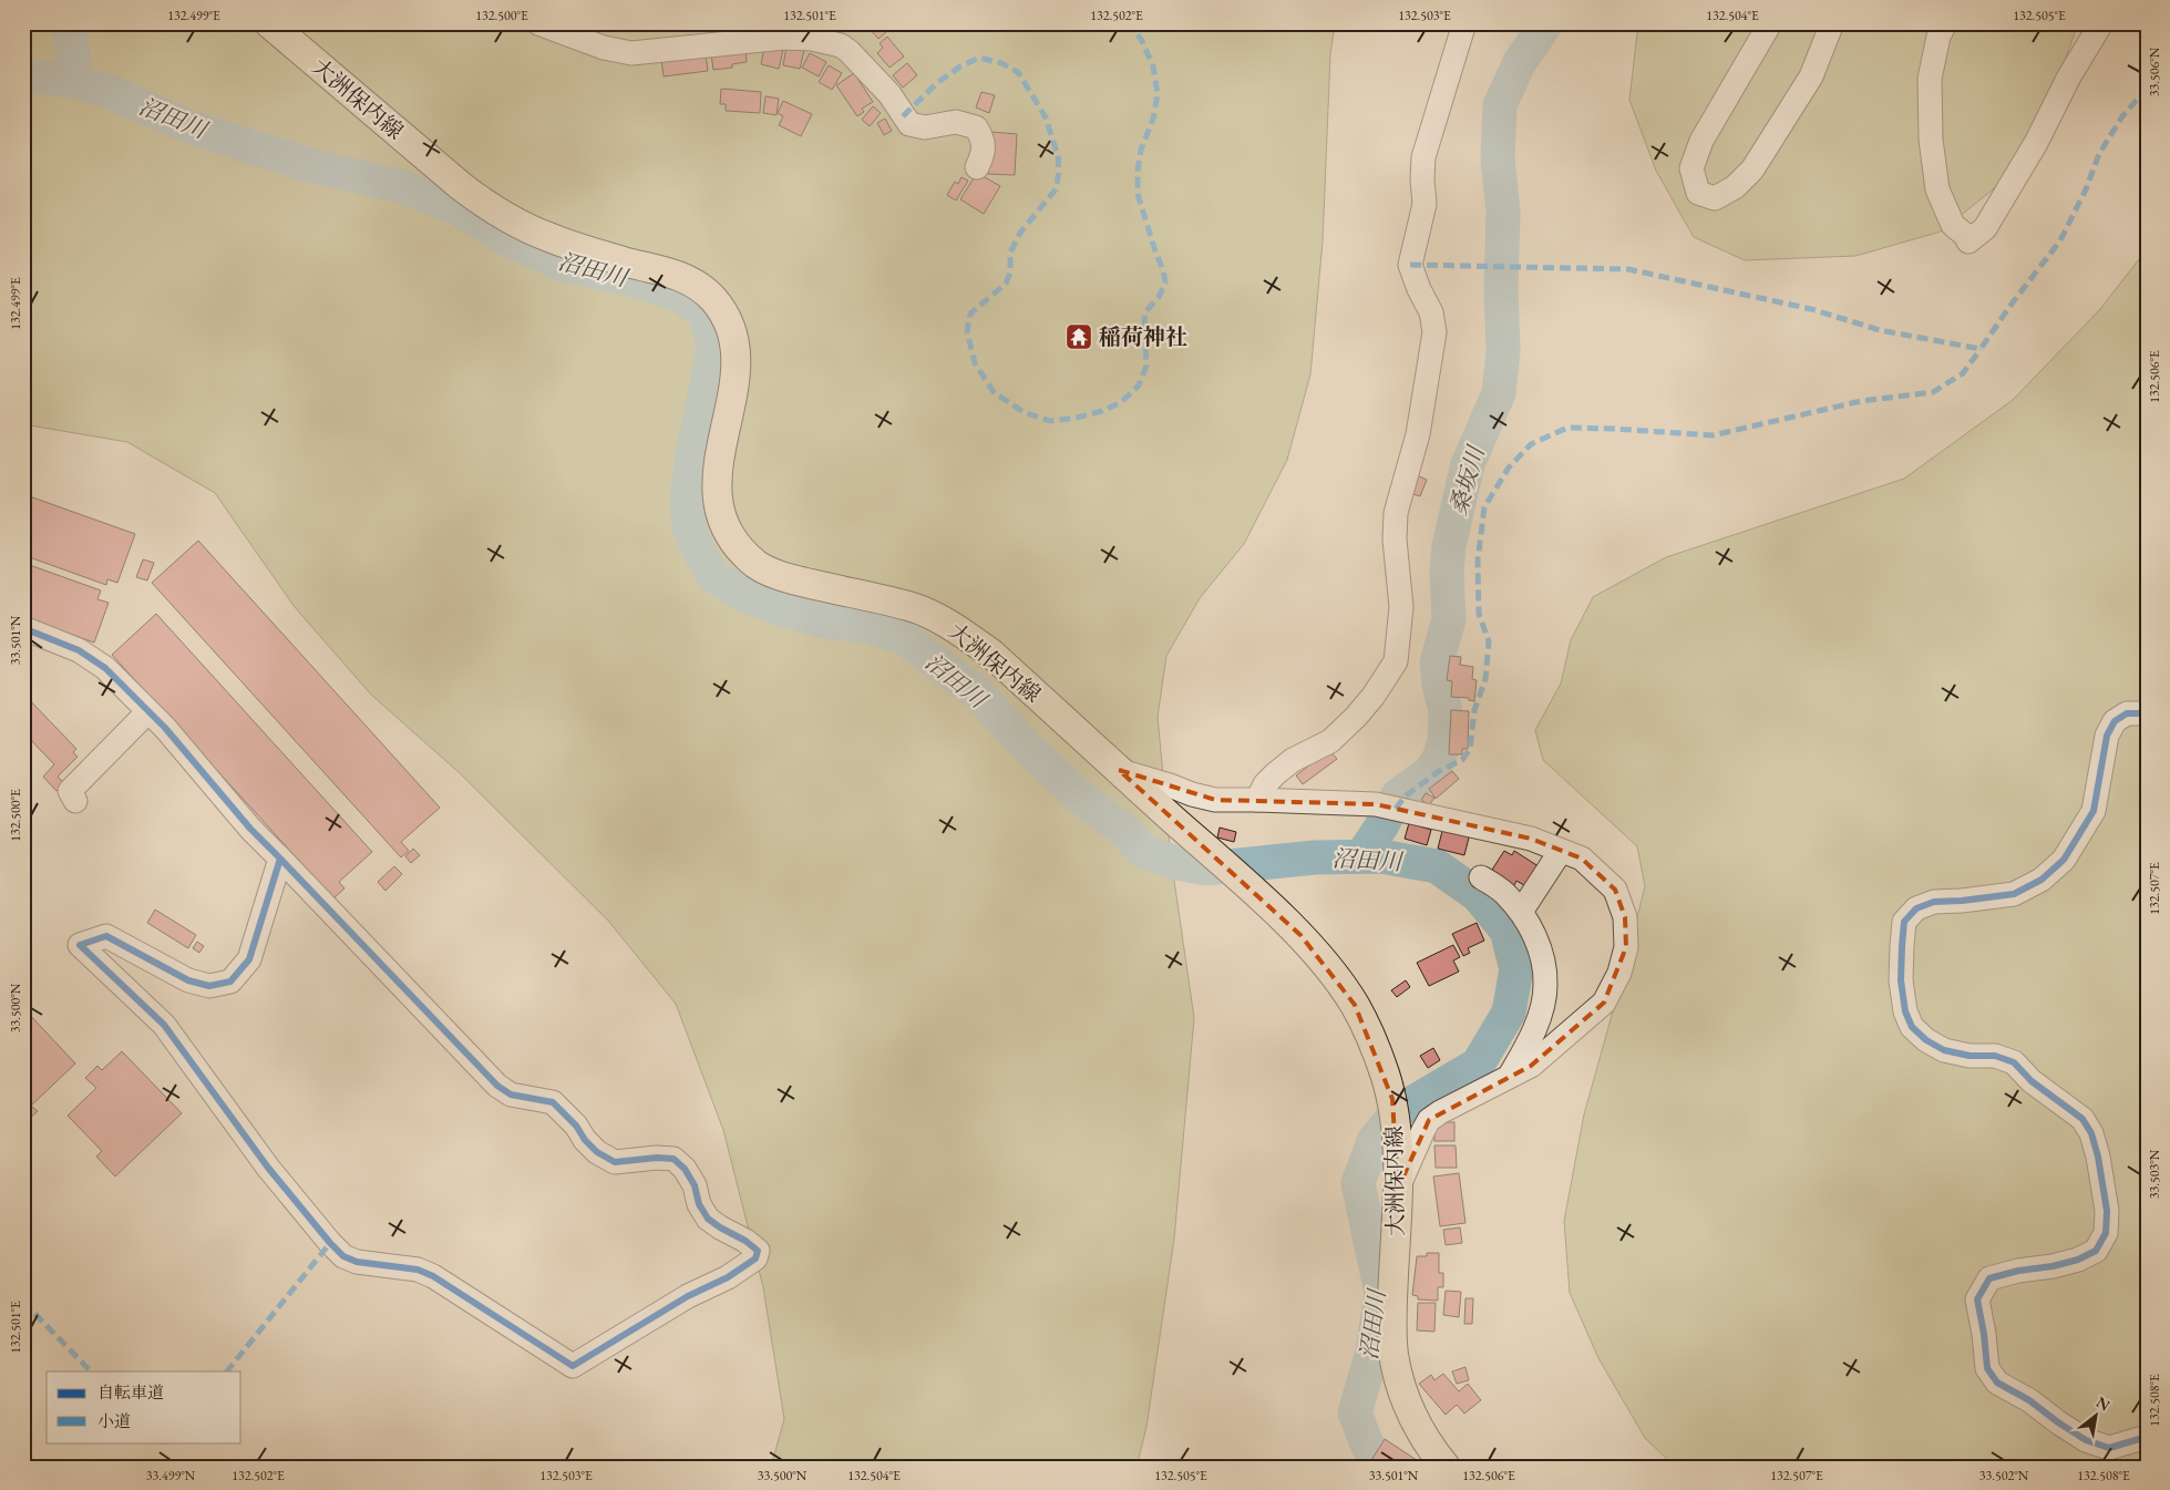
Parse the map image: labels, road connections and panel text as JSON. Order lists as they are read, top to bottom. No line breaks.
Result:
{"streets":{"main road":["大洲保内線"]},"water":["沼田川","桑坂川"],"places":{"temple":["稲荷神社"]},"legend":["自転車道","小道"],"north":"top right","coordinates":["132.499°E","132.500°E","132.501°E","132.502°E","132.503°E","132.504°E","132.505°E","33.506°N","132.506°E","33.501°N","132.507°E","33.500°N","33.503°N","132.508°E","33.499°N","33.502°N"]}
